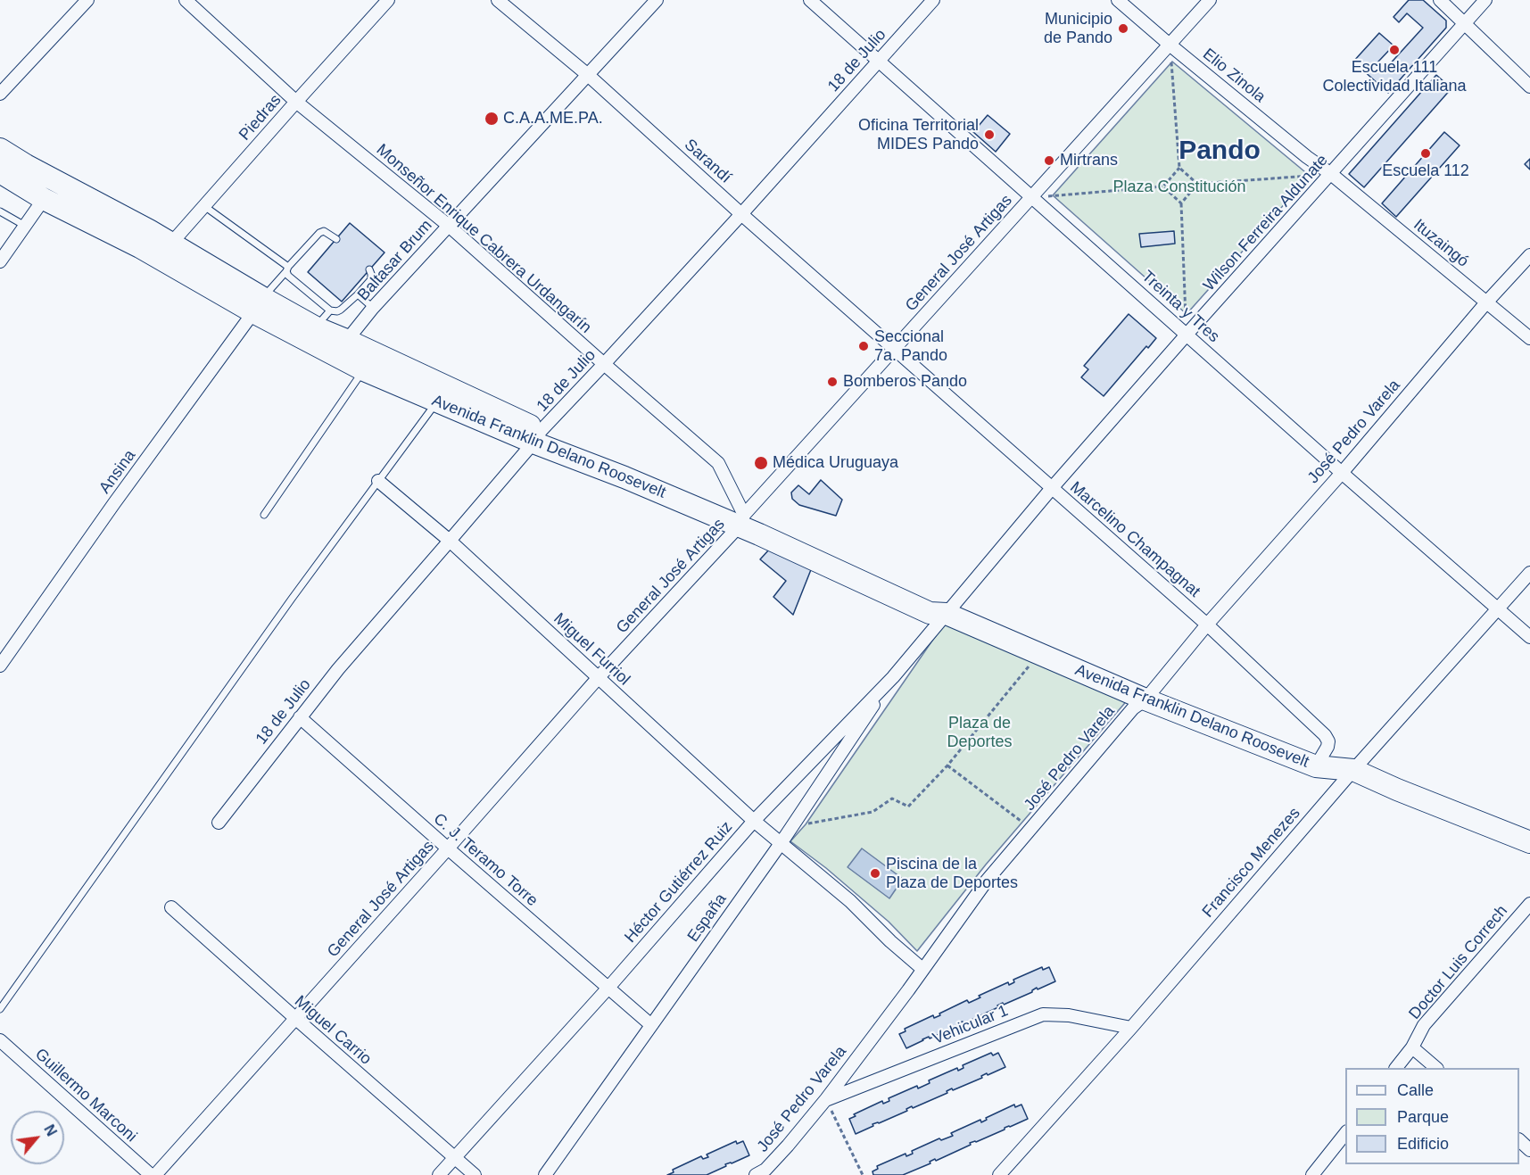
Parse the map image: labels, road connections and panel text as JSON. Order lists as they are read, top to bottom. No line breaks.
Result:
{"streets":{"highway":["Avenida Franklin Delano Roosevelt"],"street":["18 de Julio","Elio Zinola","Piedras","Sarandí","Wilson Ferreira Aldunate","Monseñor Enrique Cabrera Urdangarín","Ituzaingó","General José Artigas","Baltasar Brum","Treinta y Tres","José Pedro Varela","Ansina","Marcelino Champagnat","Miguel Furriol","C. J. Teramo Torre","Francisco Menezes","Héctor Gutiérrez Ruiz","España","Doctor Luis Correch","Vehicular 1","Miguel Carrio","Guillermo Marconi"]},"crossings":[["18 de Julio","Sarandí"],["18 de Julio","Monseñor Enrique Cabrera Urdangarín"],["18 de Julio","Treinta y Tres"],["18 de Julio","Avenida Franklin Delano Roosevelt"],["18 de Julio","Miguel Furriol"],["18 de Julio","C. J. Teramo Torre"],["Elio Zinola","Wilson Ferreira Aldunate"],["Elio Zinola","Ituzaingó"],["Elio Zinola","General José Artigas"],["Piedras","Monseñor Enrique Cabrera Urdangarín"],["Piedras","Avenida Franklin Delano Roosevelt"],["Sarandí","General José Artigas"],["Sarandí","Baltasar Brum"],["Sarandí","Marcelino Champagnat"],["Wilson Ferreira Aldunate","Ituzaingó"],["Wilson Ferreira Aldunate","Treinta y Tres"],["Wilson Ferreira Aldunate","Avenida Franklin Delano Roosevelt"],["Wilson Ferreira Aldunate","Marcelino Champagnat"],["Wilson Ferreira Aldunate","Héctor Gutiérrez Ruiz"],["Monseñor Enrique Cabrera Urdangarín","General José Artigas"],["Monseñor Enrique Cabrera Urdangarín","Baltasar Brum"],["Monseñor Enrique Cabrera Urdangarín","Avenida Franklin Delano Roosevelt"],["Ituzaingó","José Pedro Varela"],["General José Artigas","Treinta y Tres"],["General José Artigas","Avenida Franklin Delano Roosevelt"],["General José Artigas","Marcelino Champagnat"],["General José Artigas","Miguel Furriol"],["General José Artigas","C. J. Teramo Torre"],["General José Artigas","Miguel Carrio"],["Baltasar Brum","Avenida Franklin Delano Roosevelt"],["Treinta y Tres","José Pedro Varela"],["Treinta y Tres","Francisco Menezes"],["José Pedro Varela","Avenida Franklin Delano Roosevelt"],["José Pedro Varela","Marcelino Champagnat"],["José Pedro Varela","Miguel Furriol"],["José Pedro Varela","Vehicular 1"],["Avenida Franklin Delano Roosevelt","Ansina"],["Avenida Franklin Delano Roosevelt","Marcelino Champagnat"],["Avenida Franklin Delano Roosevelt","Francisco Menezes"],["Avenida Franklin Delano Roosevelt","Héctor Gutiérrez Ruiz"],["Miguel Furriol","Héctor Gutiérrez Ruiz"],["Miguel Furriol","España"],["C. J. Teramo Torre","Héctor Gutiérrez Ruiz"],["C. J. Teramo Torre","España"],["Francisco Menezes","Vehicular 1"],["Héctor Gutiérrez Ruiz","España"],["Héctor Gutiérrez Ruiz","Miguel Carrio"]],"districts":["Pando"],"parks":["Plaza Constitución","Plaza de Deportes"],"places":["Municipio de Pando","Escuela 111 Colectividad Italiana","C.A.A.ME.PA.","Oficina Territorial MIDES Pando","Escuela 112","Mirtrans","Seccional 7a. Pando","Bomberos Pando","Médica Uruguaya","Piscina de la Plaza de Deportes"],"legend":["Calle","Parque","Edificio"],"north":"top right"}
